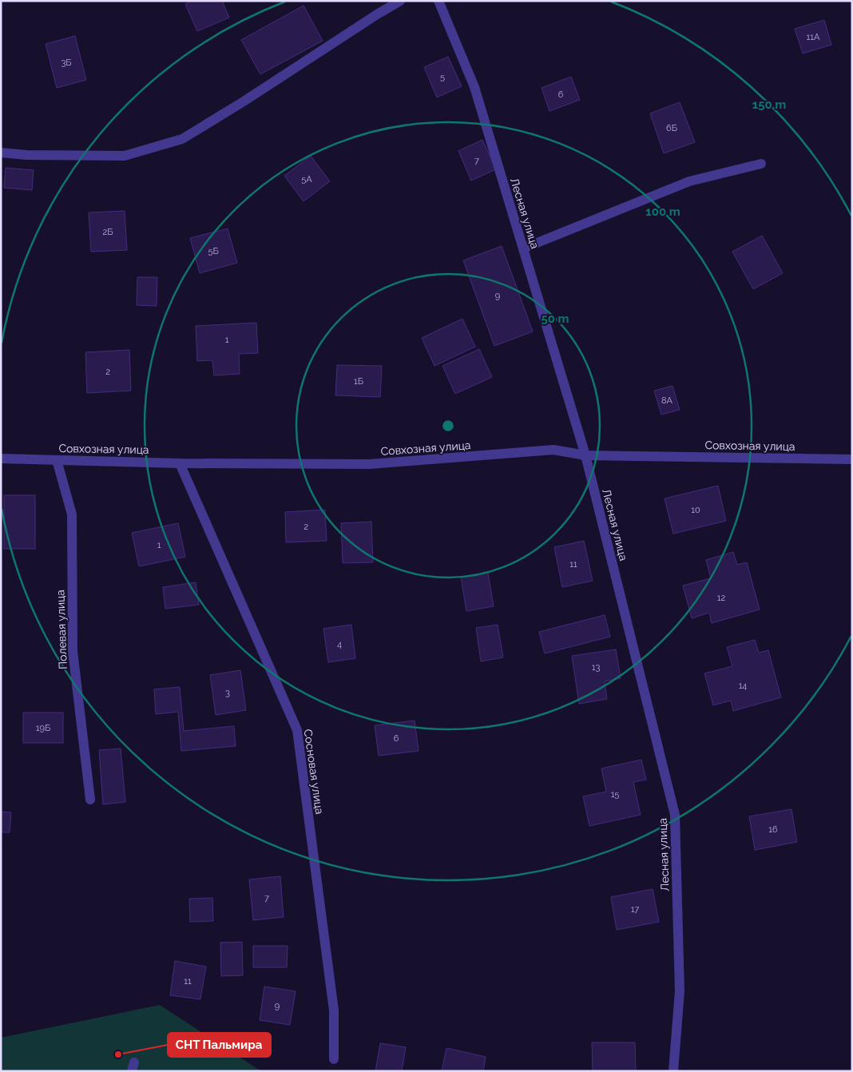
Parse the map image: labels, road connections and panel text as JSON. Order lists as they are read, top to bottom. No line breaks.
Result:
{"streets":{"street":["Лесная улица","Совхозная улица","Полевая улица","Сосновая улица"]},"crossings":[["Лесная улица","Совхозная улица"],["Совхозная улица","Полевая улица"],["Совхозная улица","Сосновая улица"]],"places":["СНТ Пальмира"],"house_numbers":["11А","3Б","5","6","6Б","7","5А","2Б","5Б","9","1","2","1Б","8А","10","2","1","11","12","4","13","14","3","19Б","6","15","16","7","17","11","9"],"rings":["150 m","100 m","50 m"]}
